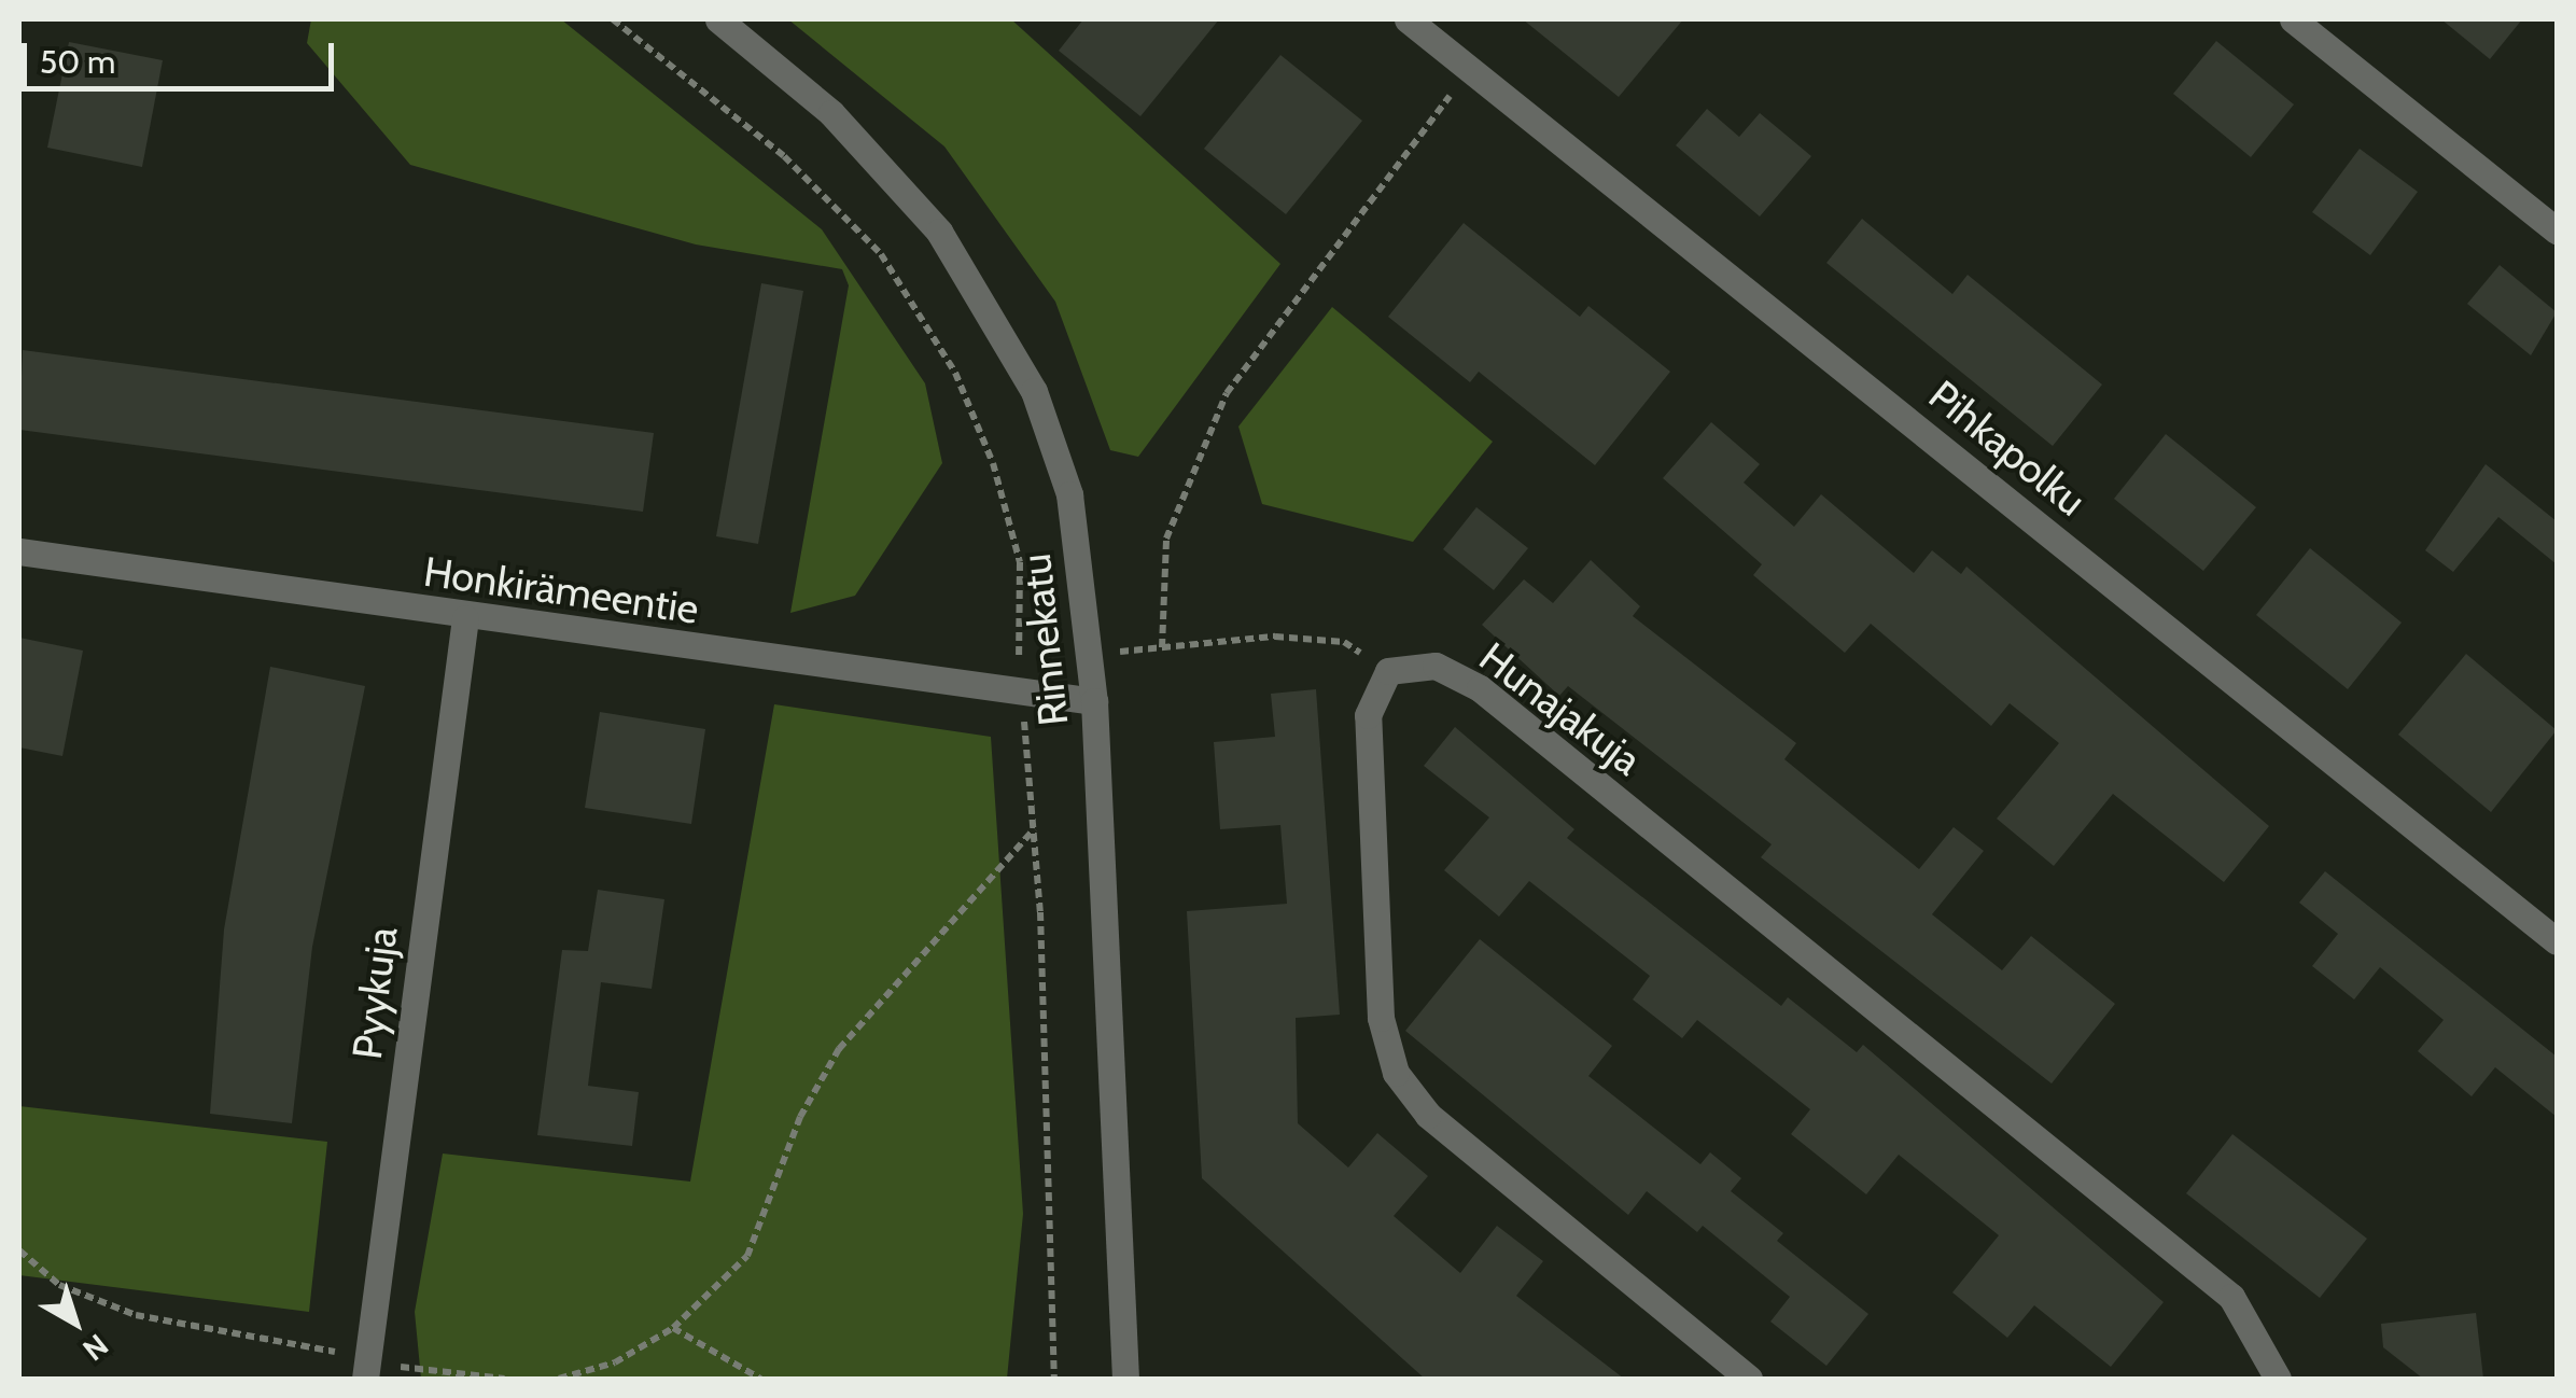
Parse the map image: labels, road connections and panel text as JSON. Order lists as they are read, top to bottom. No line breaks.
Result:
{"streets":{"street":["Pihkapolku","Honkirämeentie","Rinnekatu","Hunajakuja","Pyykuja"]},"crossings":[["Honkirämeentie","Rinnekatu"],["Honkirämeentie","Pyykuja"]],"scale_bar":"50 m","north":"bottom right"}
